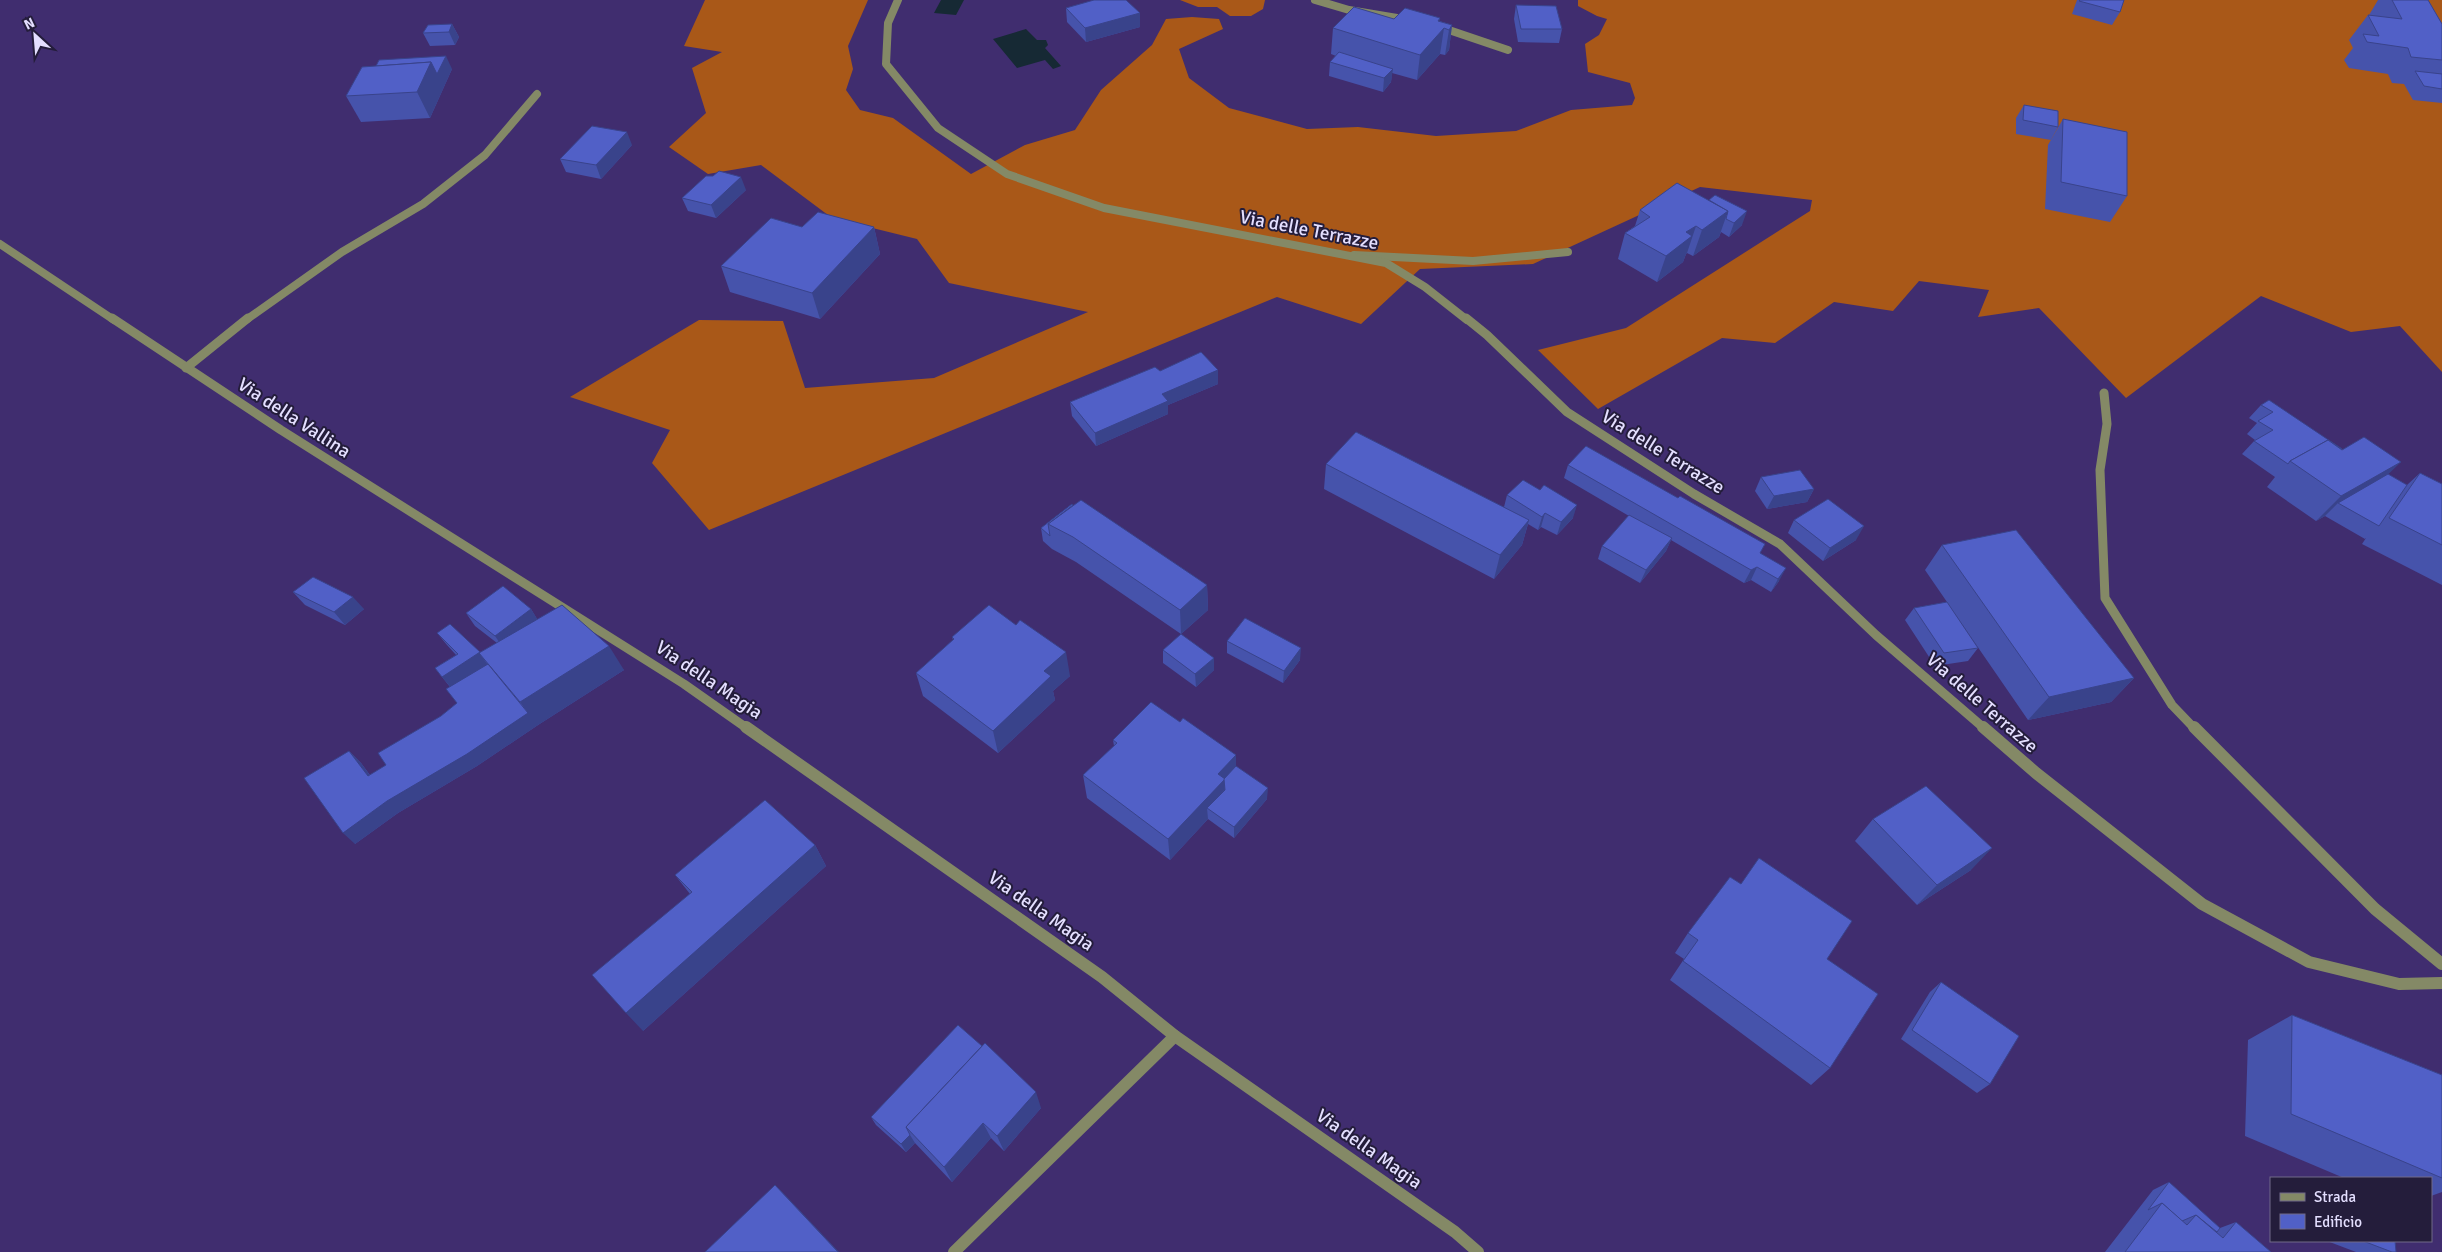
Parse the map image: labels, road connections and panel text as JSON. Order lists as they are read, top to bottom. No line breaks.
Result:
{"streets":{"street":["Via delle Terrazze","Via della Vallina","Via della Magia"]},"crossings":[["Via della Vallina","Via della Magia"]],"legend":["Strada","Edificio"],"north":"top left"}
